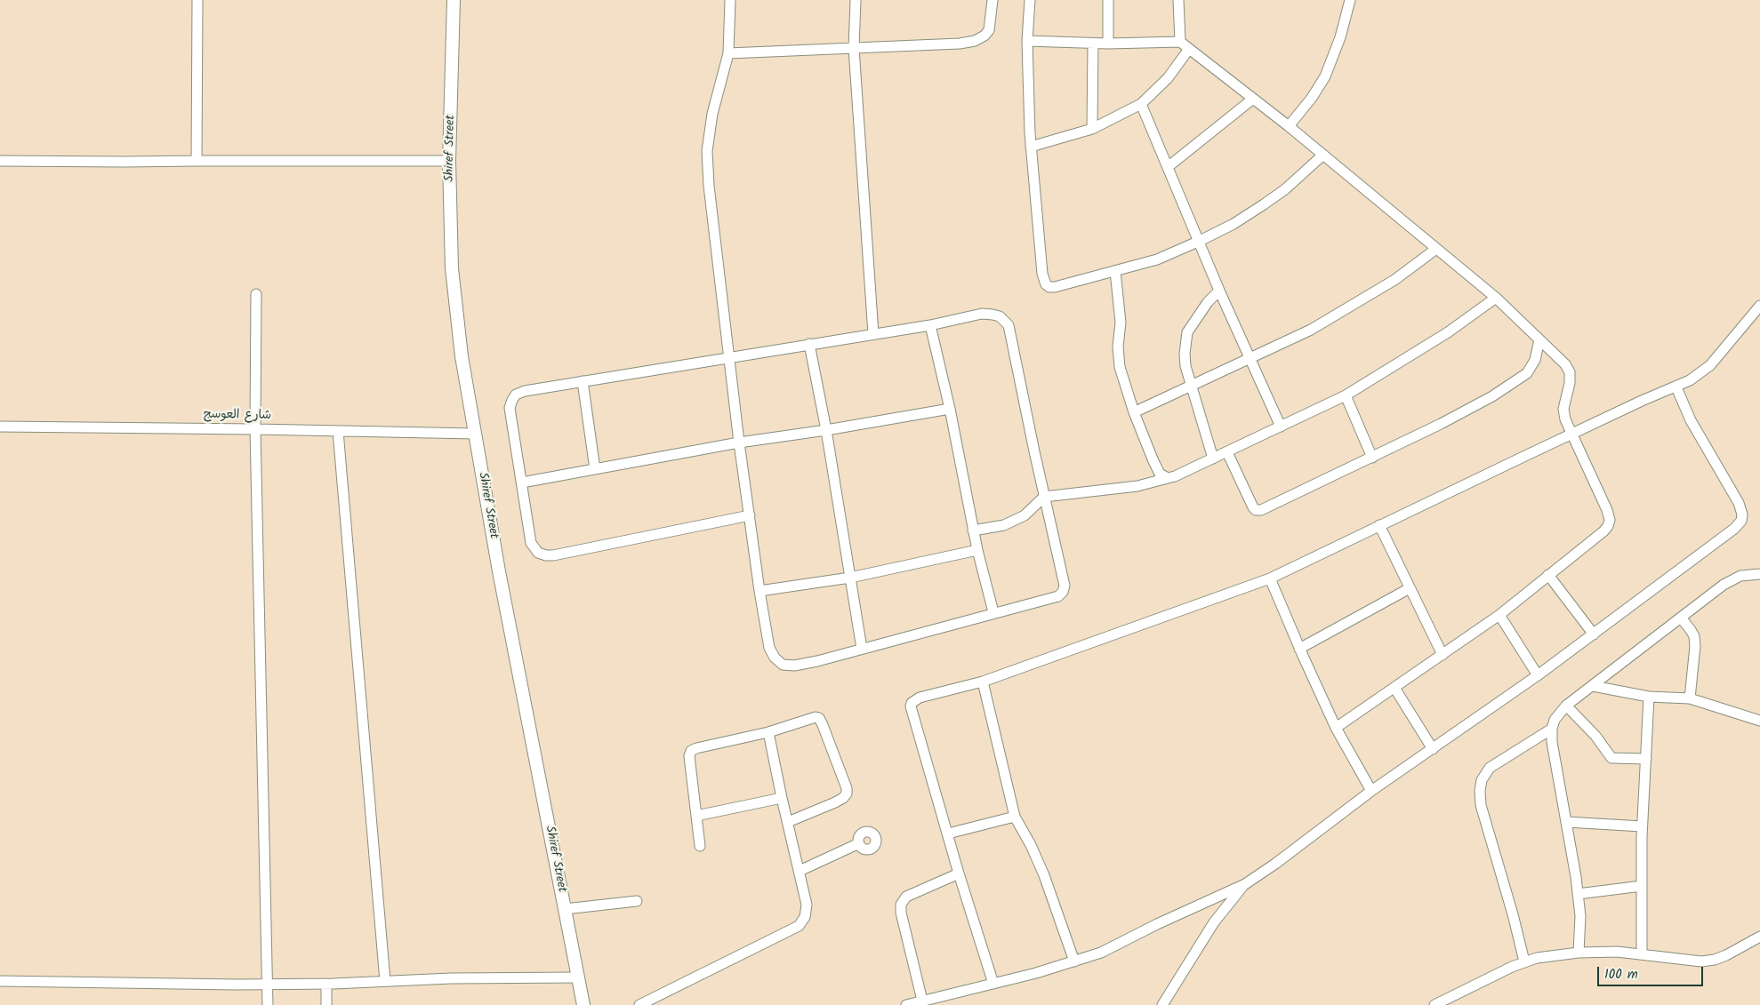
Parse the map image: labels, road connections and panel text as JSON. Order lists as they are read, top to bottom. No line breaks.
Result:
{"streets":{"main road":["Shiref Street"],"street":["شارع العوسج"]},"crossings":[["Shiref Street","شارع العوسج"]],"scale_bar":"100 m"}
